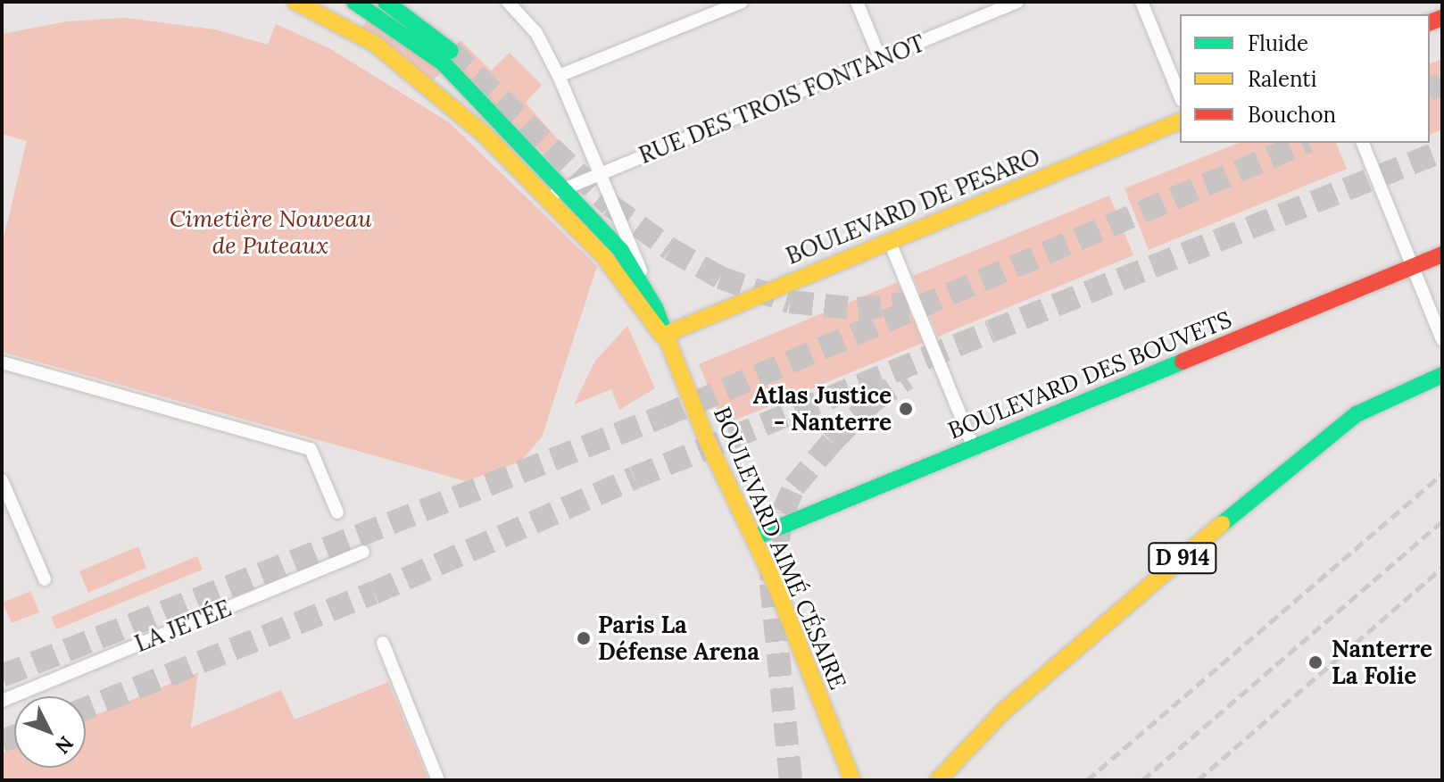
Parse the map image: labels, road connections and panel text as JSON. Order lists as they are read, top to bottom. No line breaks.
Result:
{"streets":{"main road":["BOULEVARD DE PESARO","BOULEVARD DES BOUVETS","BOULEVARD AIMÉ CÉSAIRE","D 914"],"street":["RUE DES TROIS FONTANOT","LA JETÉE"]},"crossings":[["RUE DES TROIS FONTANOT","BOULEVARD AIMÉ CÉSAIRE"],["BOULEVARD DE PESARO","BOULEVARD AIMÉ CÉSAIRE"],["BOULEVARD DES BOUVETS","BOULEVARD AIMÉ CÉSAIRE"]],"parks":["Cimetière Nouveau de Puteaux"],"places":["Atlas Justice - Nanterre","Paris La Défense Arena","Nanterre La Folie"],"legend":["Fluide","Ralenti","Bouchon"],"north":"bottom right"}
